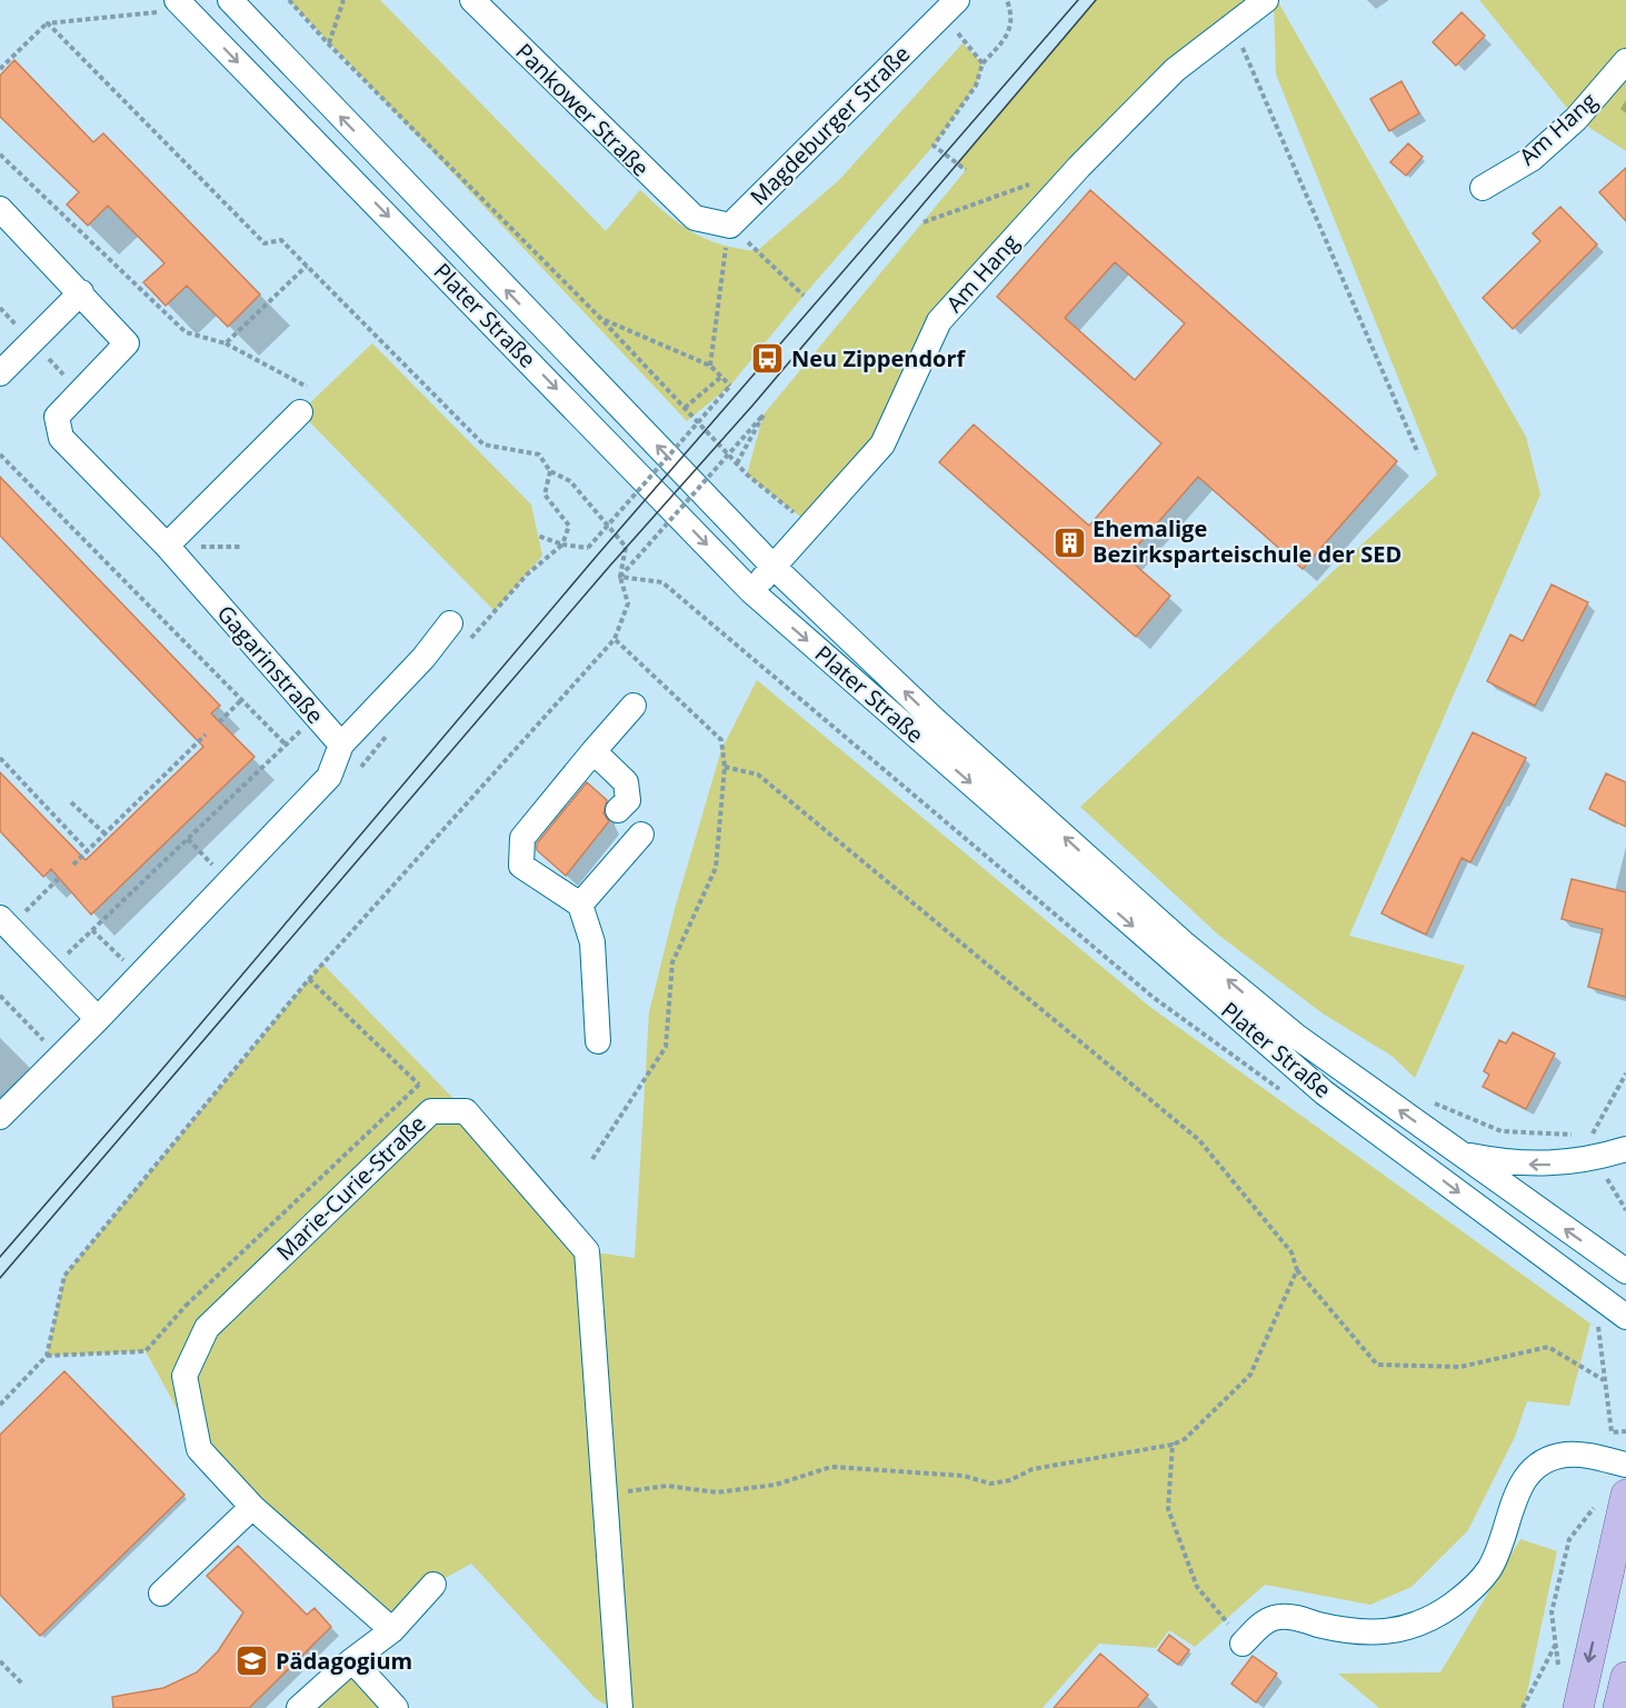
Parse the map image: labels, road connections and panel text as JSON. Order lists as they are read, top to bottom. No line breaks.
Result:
{"streets":{"street":["Pankower Straße","Magdeburger Straße","Am Hang","Plater Straße","Gagarinstraße","Marie-Curie-Straße"]},"crossings":[["Pankower Straße","Magdeburger Straße"],["Am Hang","Plater Straße"]],"places":{"bus stop":["Neu Zippendorf"],"building":["Ehemalige Bezirksparteischule der SED"],"school or university":["Pädagogium"]}}
